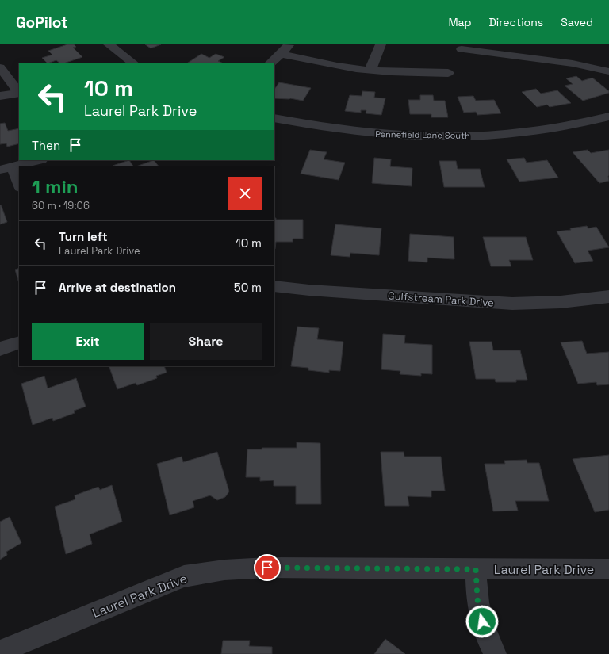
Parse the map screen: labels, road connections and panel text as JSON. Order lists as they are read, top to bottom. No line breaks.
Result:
{"streets":{"street":["Pennefield Lane South","Gulfstream Park Drive","Laurel Park Drive"]},"page":{"header":"GoPilot","nav":["Map","Directions","Saved"],"turn":["10 m","Laurel Park Drive"],"then":"Then","heading":["1 min","60 m · 19:06"],"list":[{"name":"Turn left","note":"Laurel Park Drive","value":"10 m"},{"name":"Arrive at destination","value":"50 m"}],"buttons":["Exit","Share"]}}
